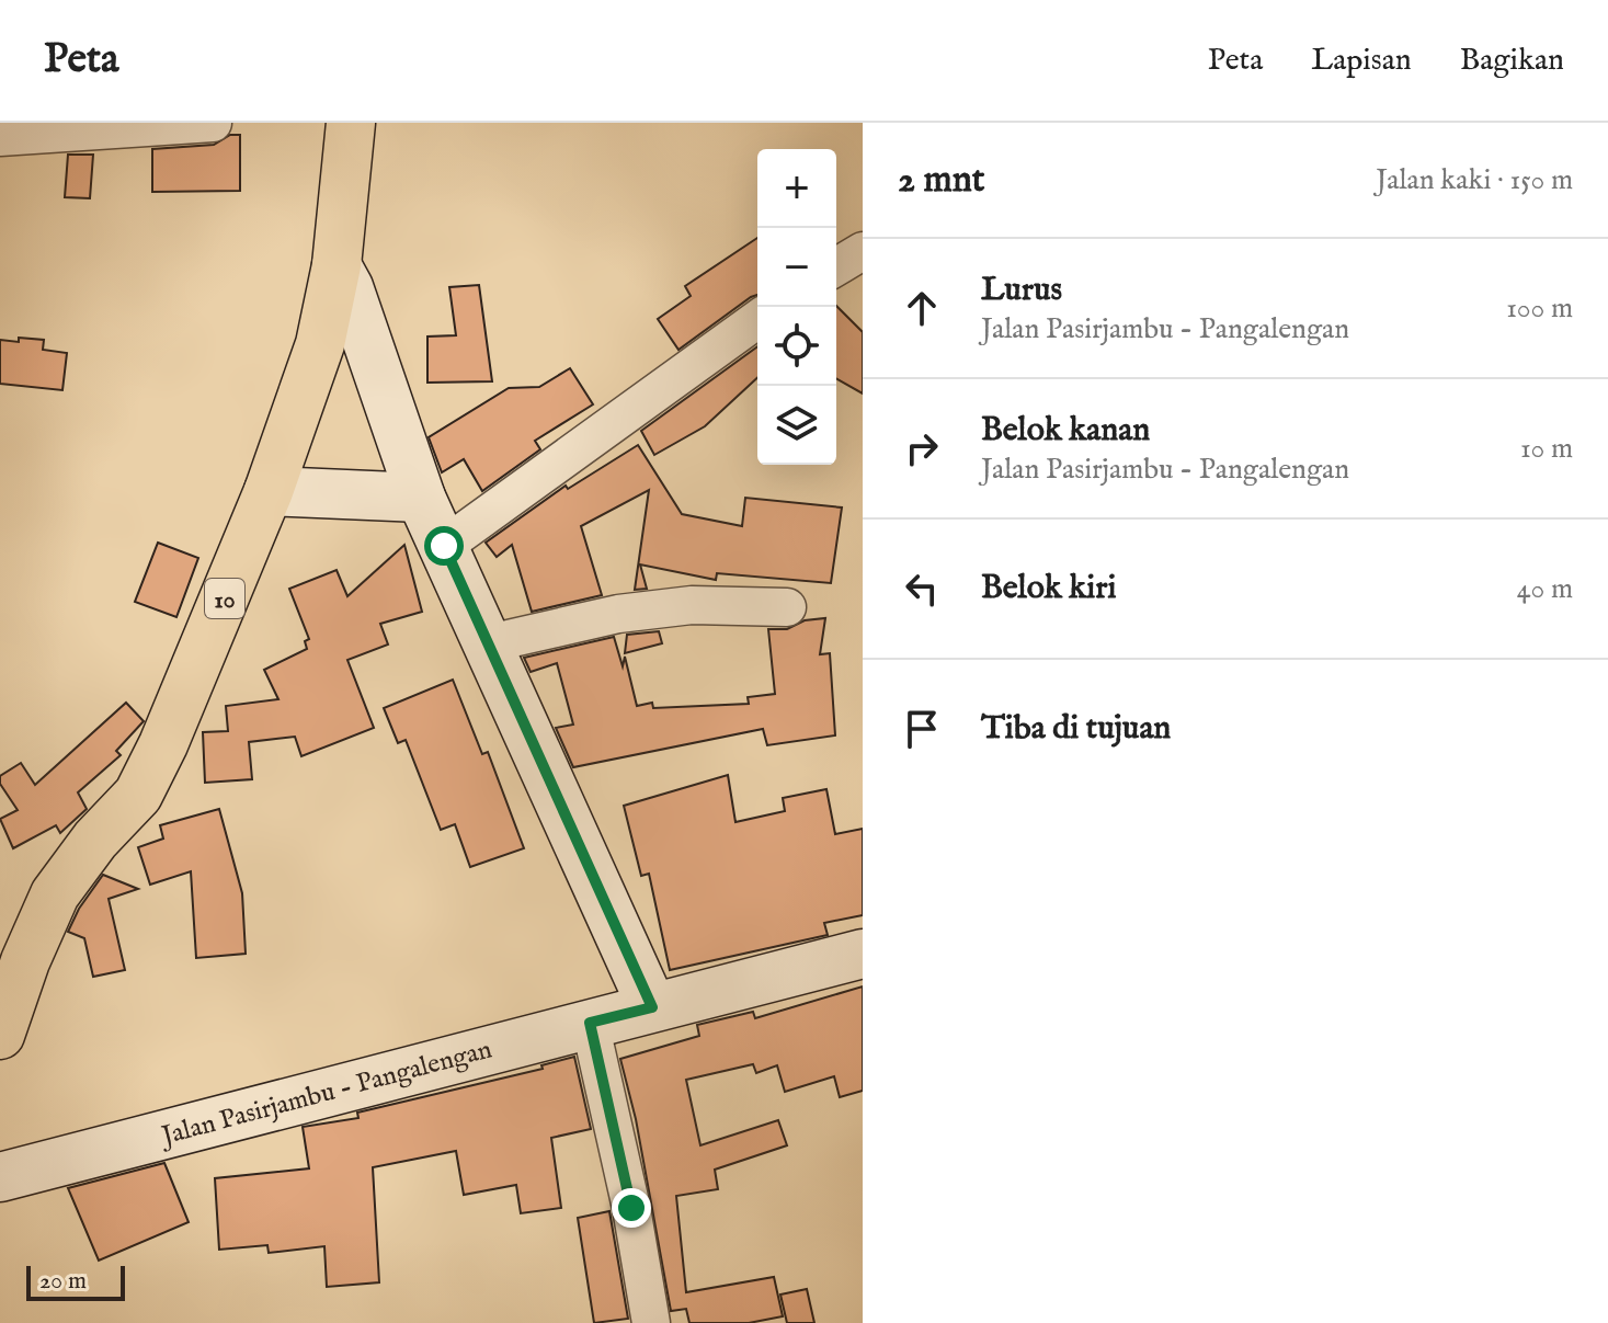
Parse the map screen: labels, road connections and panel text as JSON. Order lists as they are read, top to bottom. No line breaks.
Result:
{"streets":{"highway":["10"],"main road":["Jalan Pasirjambu - Pangalengan"]},"scale_bar":"20 m","page":{"header":"Peta","nav":["Peta","Lapisan","Bagikan"],"heading":["2 mnt","Jalan kaki · 150 m"],"map_buttons":["+","−"],"list":[["Lurus","Jalan Pasirjambu - Pangalengan","100 m"],["Belok kanan","Jalan Pasirjambu - Pangalengan","10 m"],["Belok kiri","40 m"],"Tiba di tujuan"],"scale":"20 m"}}
